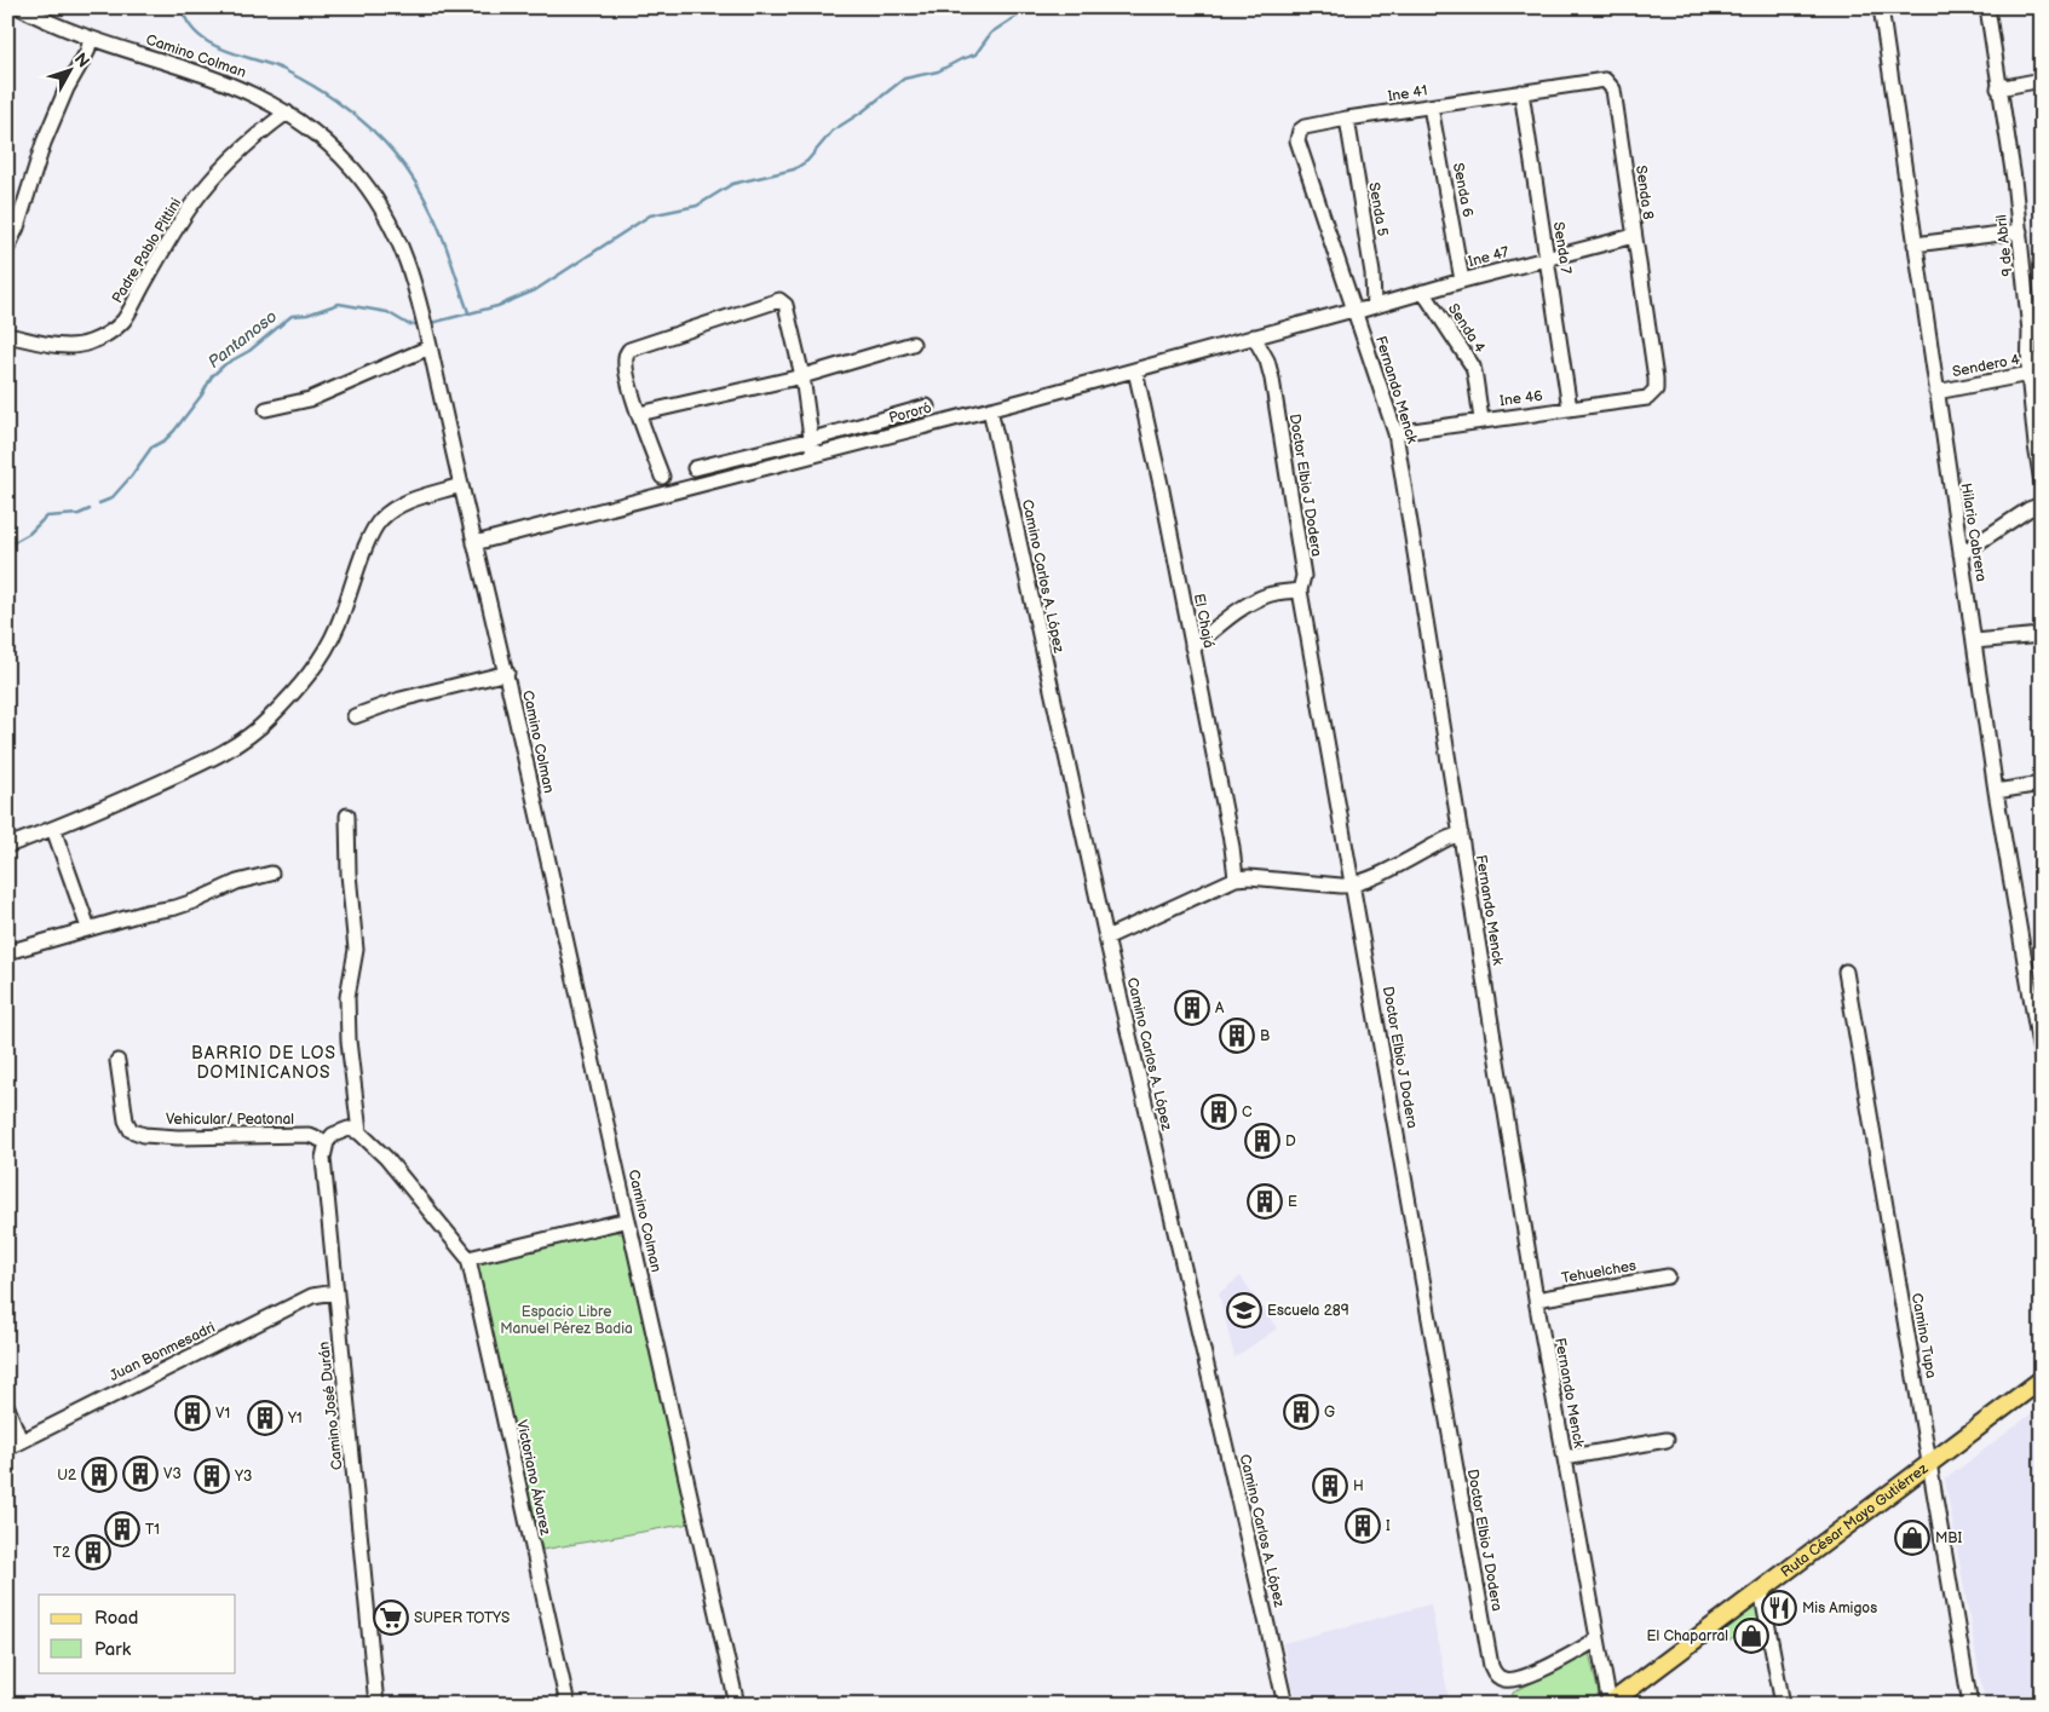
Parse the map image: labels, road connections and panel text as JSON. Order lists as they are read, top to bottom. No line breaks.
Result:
{"streets":{"main road":["Ruta César Mayo Gutiérrez"],"street":["Camino Colman","Ine 41","Senda 6","Senda 8","Senda 5","9 de Abril","Senda 7","Padre Pablo Pittini","Ine 47","Senda 4","Sendero 4","Fernando Menck","Ine 46","Pororó","Doctor Elbio J Dodera","Hilario Cabrera","Camino Carlos A. López","El Chajá","Vehicular/ Peatonal","Tehuelches","Camino Tupa","Juan Bonmesadri","Camino José Durán","Victoriano Álvarez"]},"crossings":[["Camino Colman","Padre Pablo Pittini"],["Camino Colman","Pororó"],["Ine 41","Senda 6"],["Ine 41","Senda 8"],["Ine 41","Senda 5"],["Ine 41","Senda 7"],["Ine 41","Fernando Menck"],["Senda 6","Ine 47"],["Senda 8","Senda 7"],["Senda 8","Ine 47"],["Senda 8","Ine 46"],["Senda 5","Ine 47"],["9 de Abril","Sendero 4"],["Senda 7","Ine 47"],["Senda 7","Ine 46"],["Ine 47","Senda 4"],["Ine 47","Fernando Menck"],["Ine 47","Pororó"],["Senda 4","Ine 46"],["Sendero 4","Hilario Cabrera"],["Fernando Menck","Ine 46"],["Fernando Menck","Pororó"],["Fernando Menck","Doctor Elbio J Dodera"],["Fernando Menck","Tehuelches"],["Fernando Menck","Ruta César Mayo Gutiérrez"],["Pororó","Doctor Elbio J Dodera"],["Pororó","Camino Carlos A. López"],["Pororó","El Chajá"],["Vehicular/ Peatonal","Camino José Durán"],["Camino Tupa","Ruta César Mayo Gutiérrez"],["Juan Bonmesadri","Camino José Durán"]],"districts":["BARRIO DE LOS DOMINICANOS"],"water":["Pantanoso"],"parks":["Espacio Libre Manuel Pérez Badia"],"places":{"building":["A","B","C","D","E","G","V1","Y1","V3","U2","Y3","H","I","T1","T2"],"school or university":["Escuela 289"],"shop":["MBI","El Chaparral"],"restaurant":["Mis Amigos"],"supermarket":["SUPER TOTYS"]},"legend":["Road","Park"],"north":"top right"}
